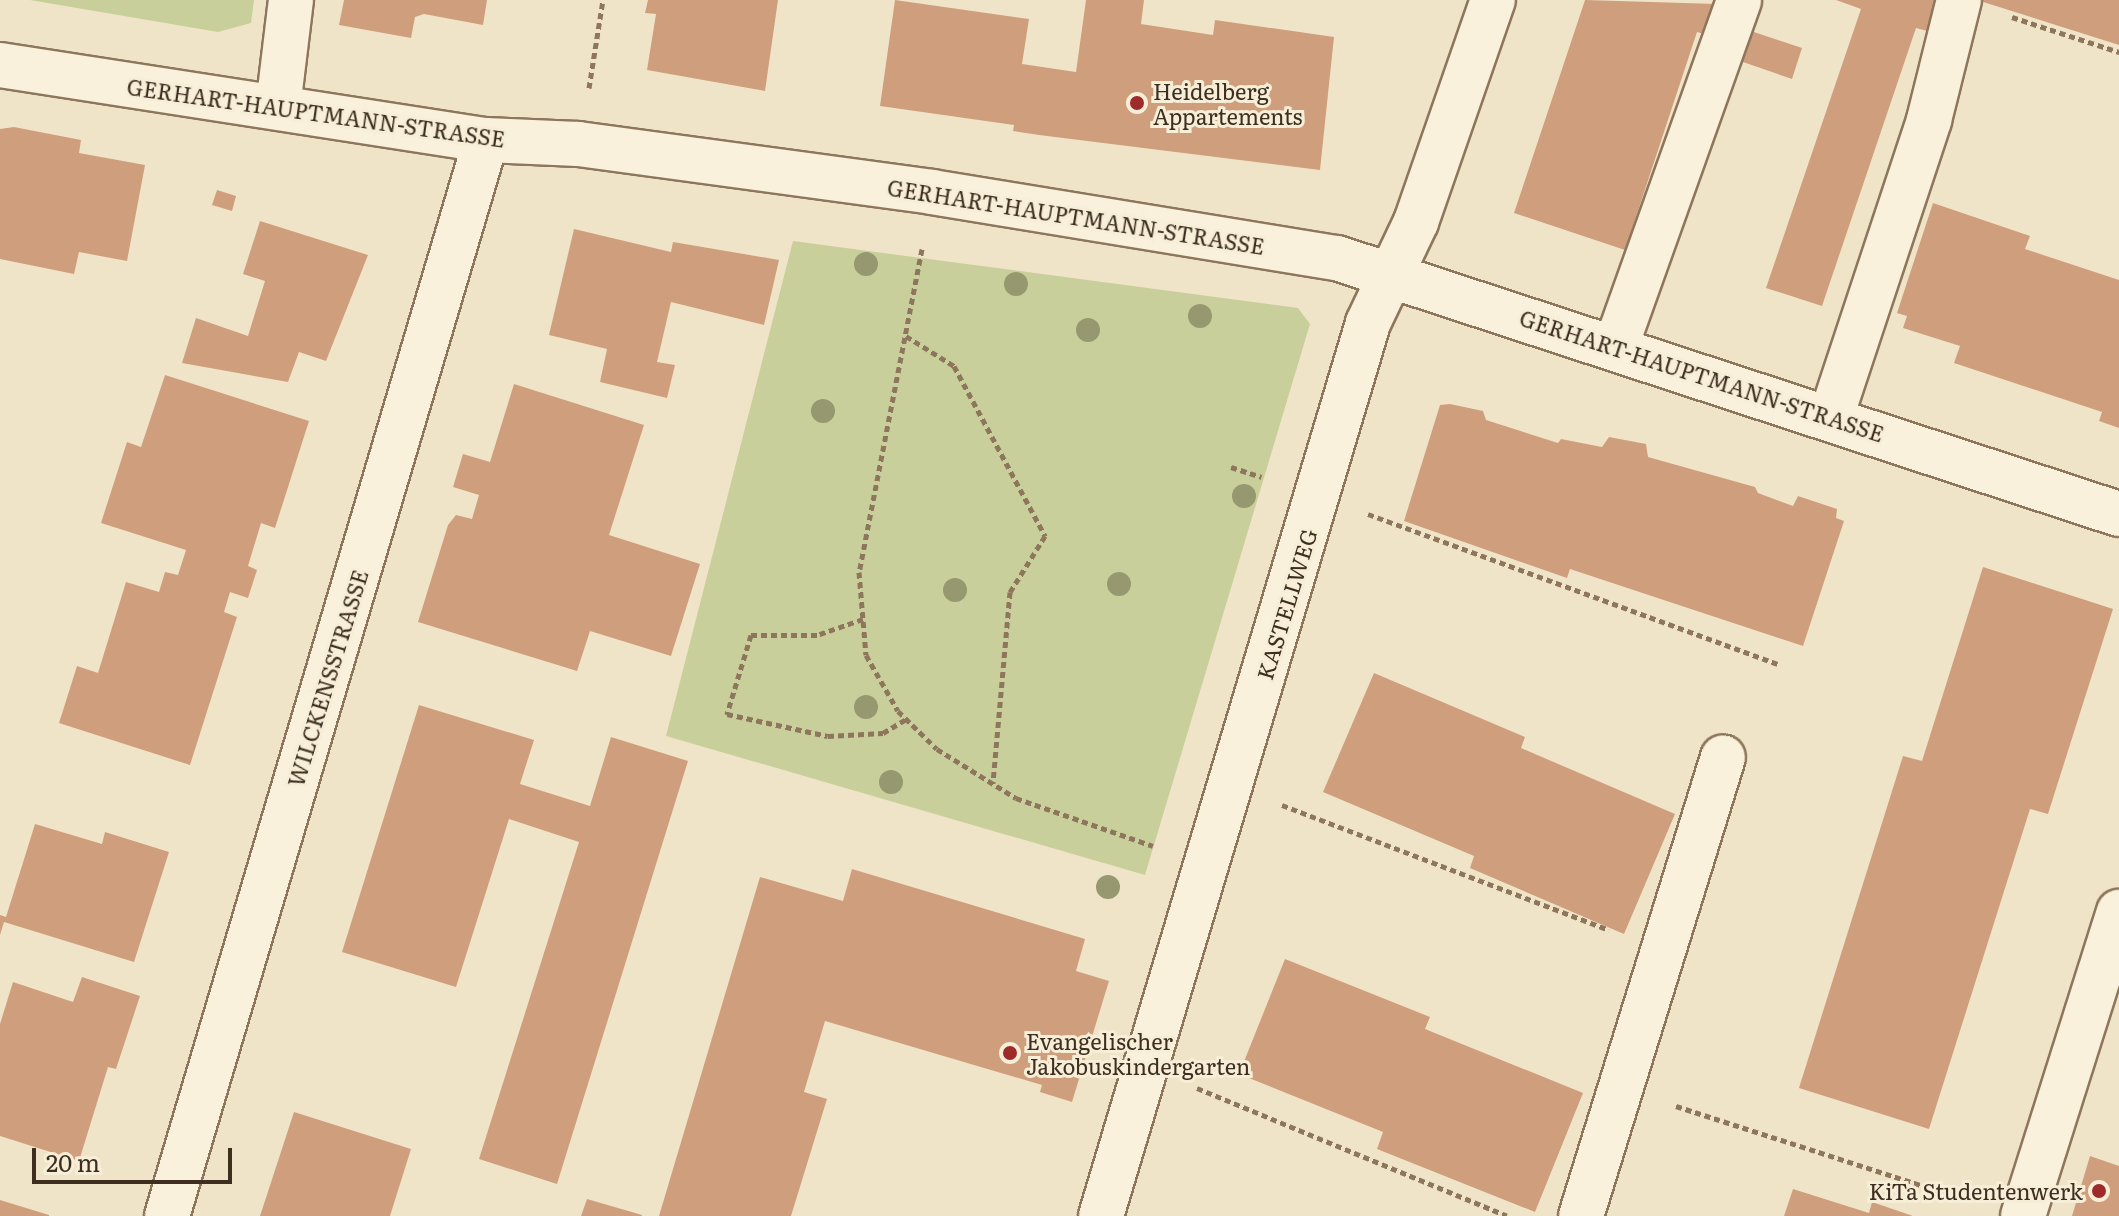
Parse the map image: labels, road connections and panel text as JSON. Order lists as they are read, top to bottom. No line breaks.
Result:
{"streets":{"street":["GERHART-HAUPTMANN-STRASSE","KASTELLWEG","WILCKENSSTRASSE"]},"crossings":[["GERHART-HAUPTMANN-STRASSE","KASTELLWEG"],["GERHART-HAUPTMANN-STRASSE","WILCKENSSTRASSE"]],"places":["Heidelberg Appartements","Evangelischer Jakobuskindergarten","KiTa Studentenwerk"],"scale_bar":"20 m"}
